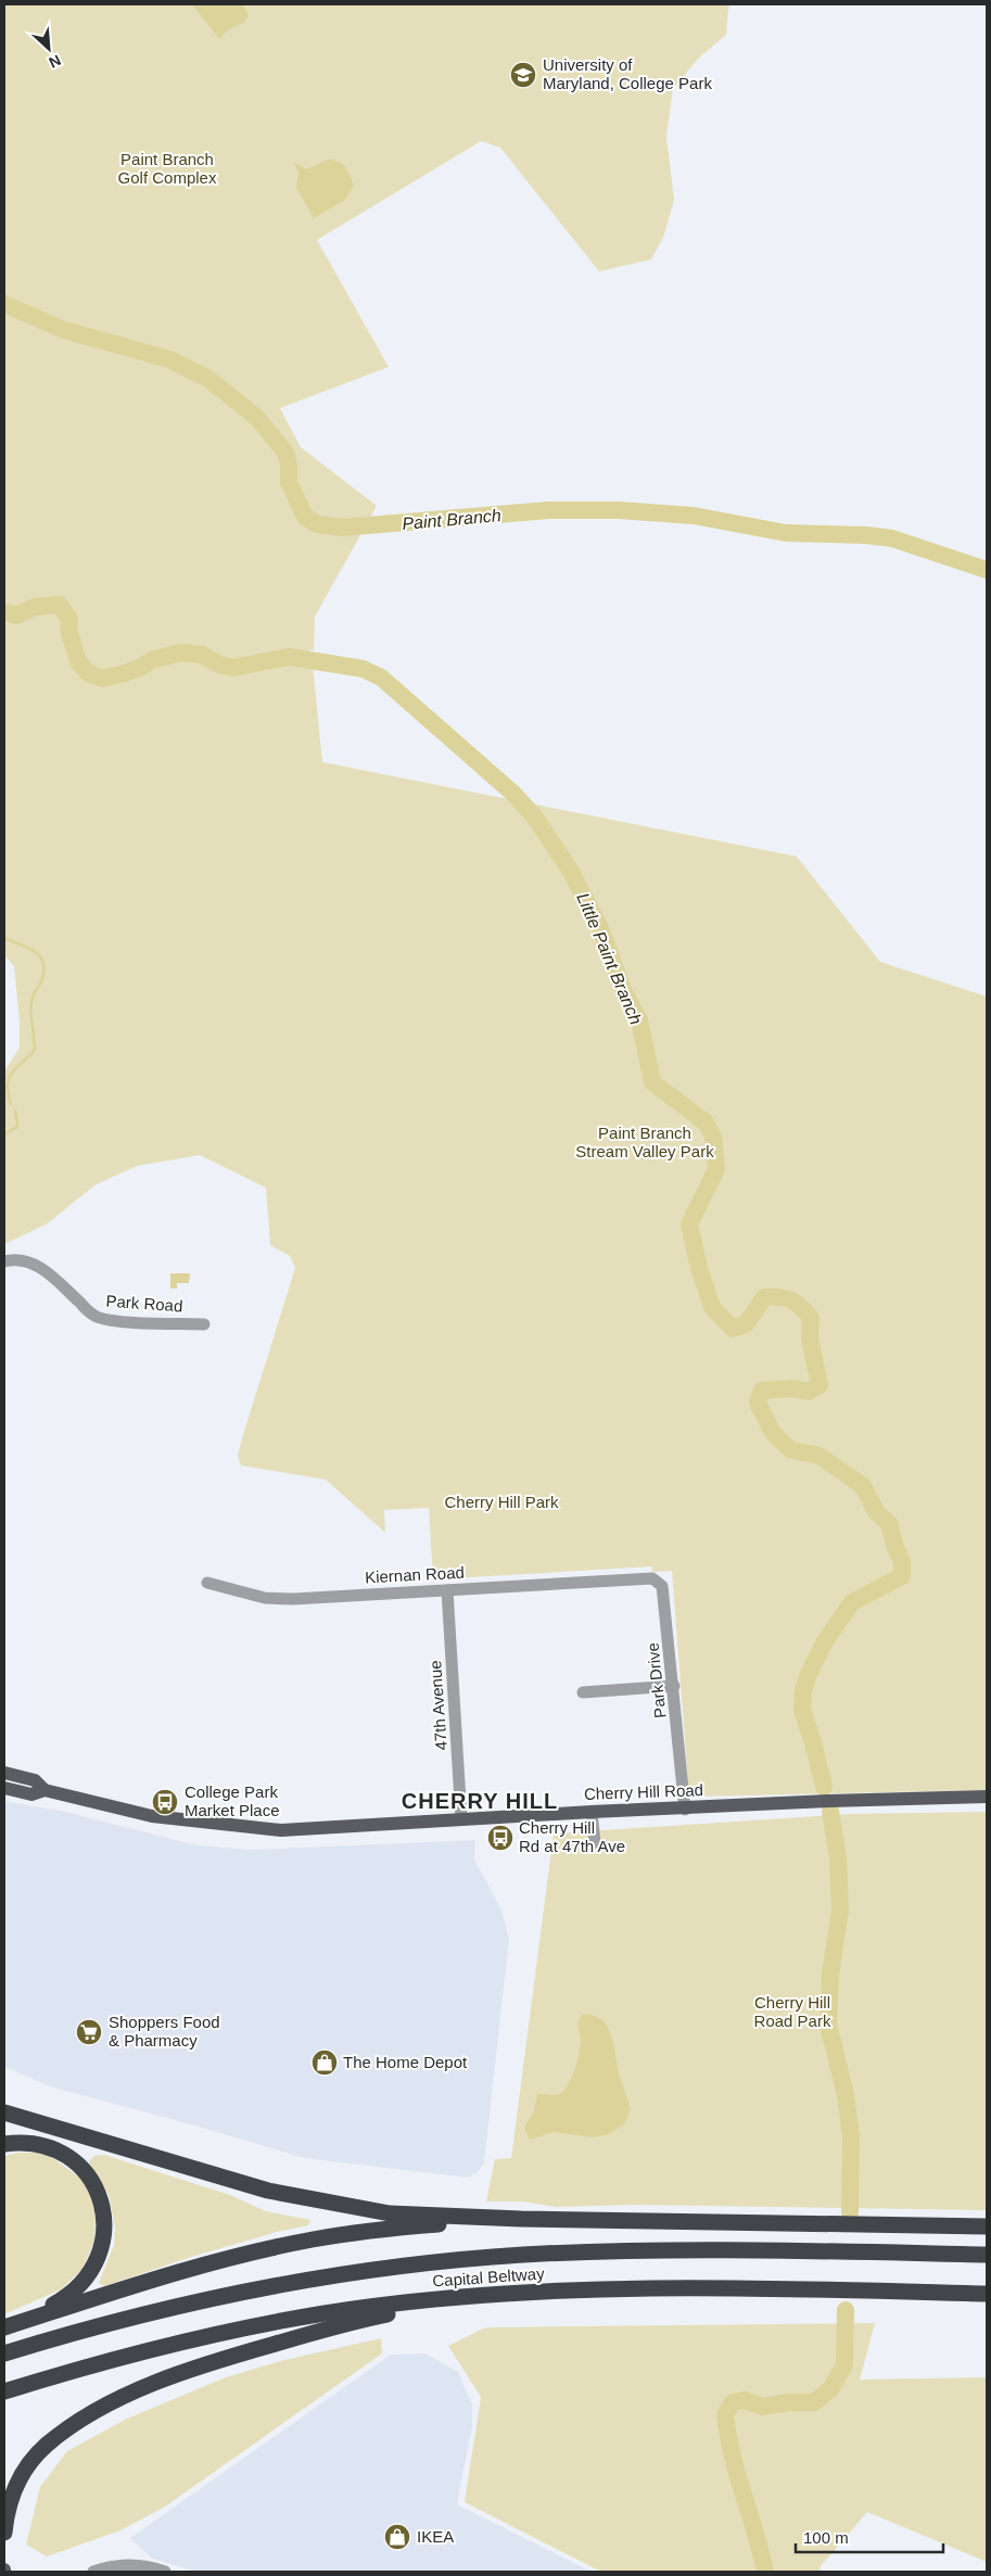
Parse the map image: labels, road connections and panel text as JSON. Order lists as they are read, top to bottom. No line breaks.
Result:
{"streets":{"highway":["Capital Beltway"],"main road":["Cherry Hill Road"],"street":["Park Road","Kiernan Road","Park Drive","47th Avenue"]},"crossings":[["Kiernan Road","Park Drive"],["Kiernan Road","47th Avenue"],["Park Drive","Cherry Hill Road"],["47th Avenue","Cherry Hill Road"]],"districts":["CHERRY HILL"],"water":["Paint Branch","Little Paint Branch"],"parks":["Paint Branch Golf Complex","Paint Branch Stream Valley Park","Cherry Hill Park","Cherry Hill Road Park"],"places":{"school or university":["University of Maryland, College Park"],"bus stop":["College Park Market Place","Cherry Hill Rd at 47th Ave"],"supermarket":["Shoppers Food & Pharmacy"],"shop":["The Home Depot","IKEA"]},"scale_bar":"100 m","north":"bottom right"}
